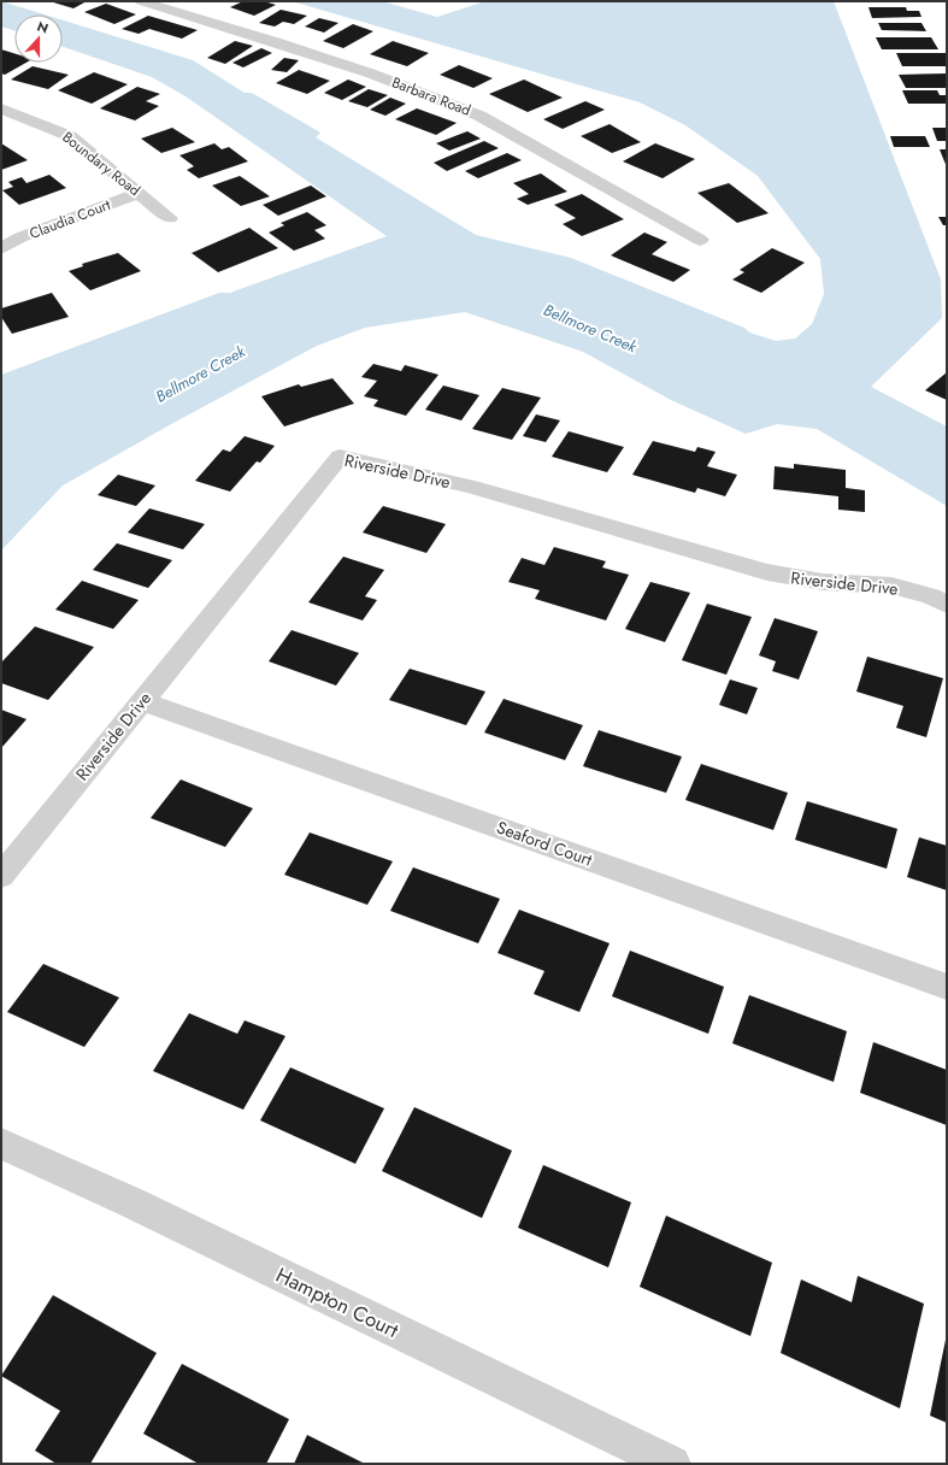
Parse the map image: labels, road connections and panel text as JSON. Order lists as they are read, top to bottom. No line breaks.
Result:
{"streets":{"street":["Barbara Road","Boundary Road","Claudia Court","Riverside Drive","Seaford Court","Hampton Court"]},"crossings":[["Boundary Road","Claudia Court"],["Riverside Drive","Seaford Court"]],"water":["Bellmore Creek"],"north":"top"}
